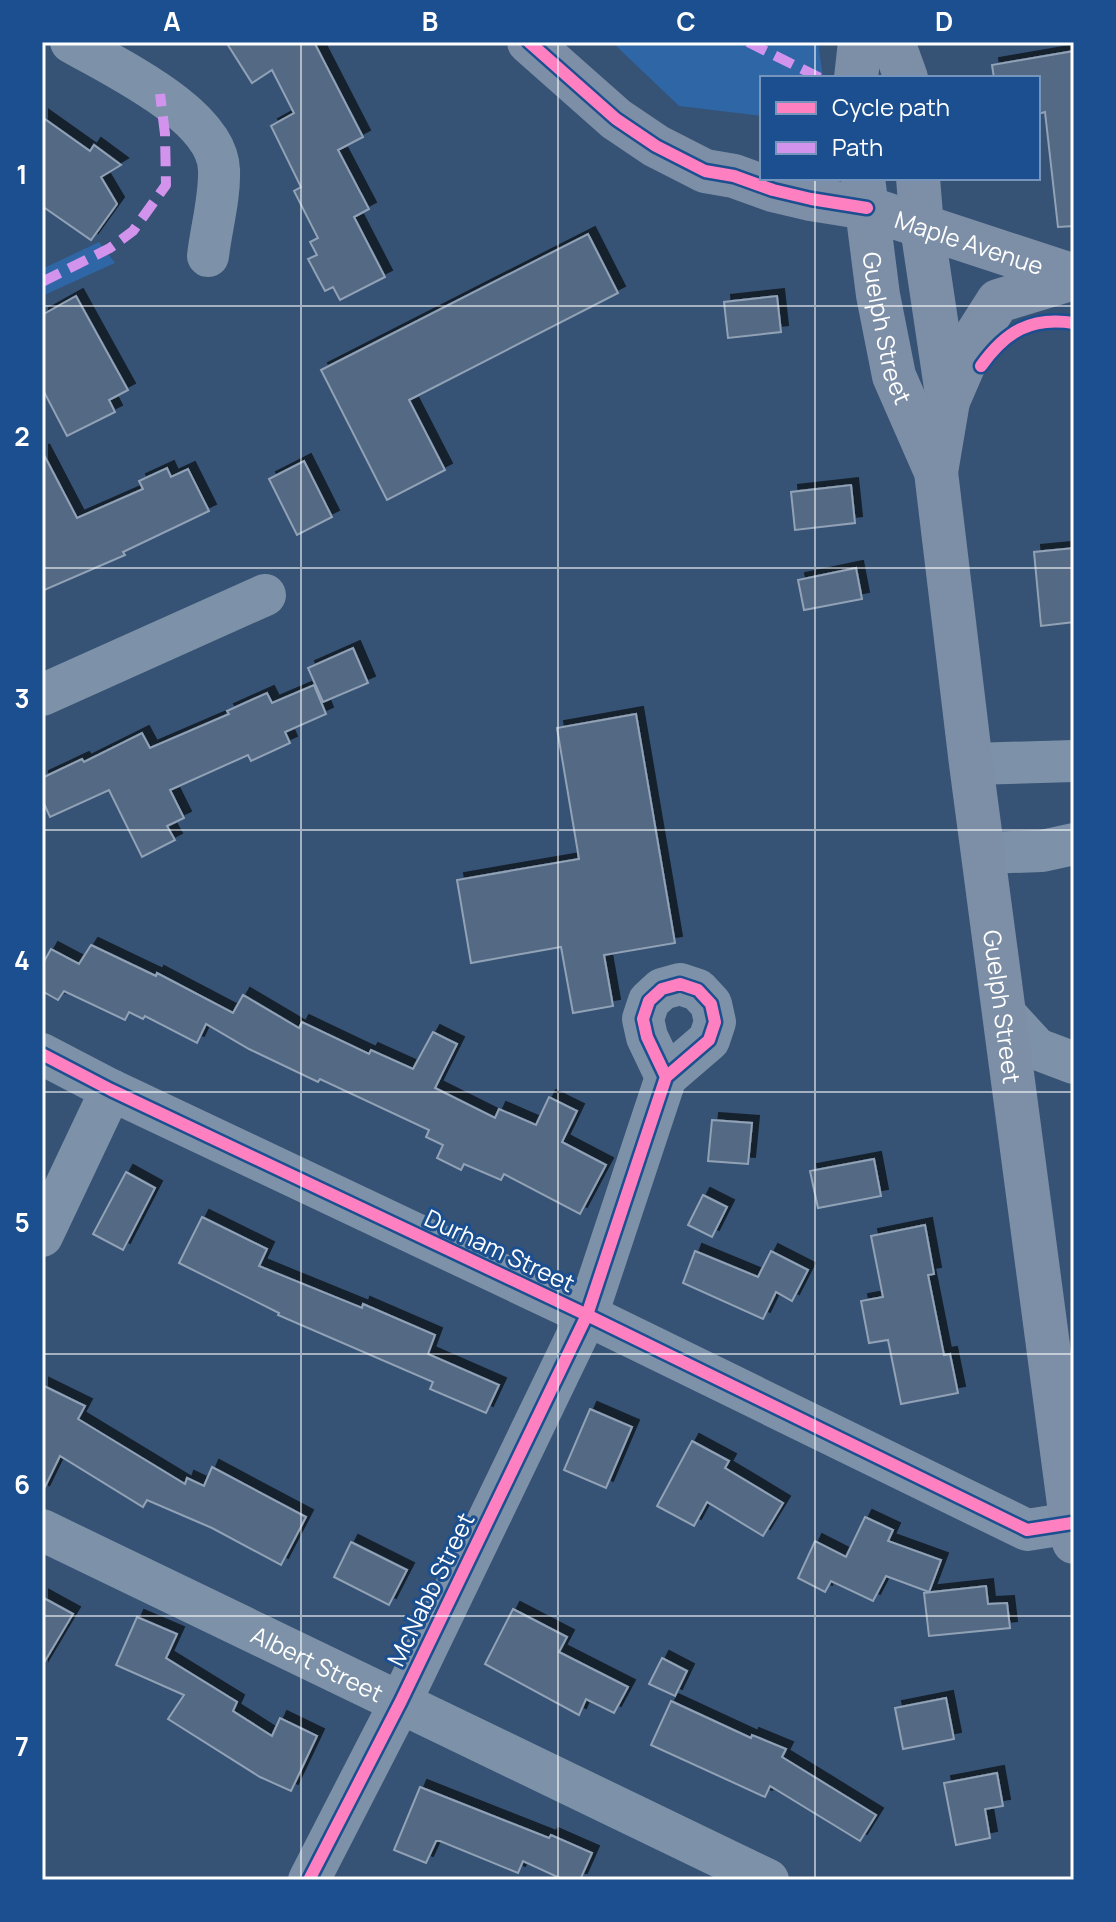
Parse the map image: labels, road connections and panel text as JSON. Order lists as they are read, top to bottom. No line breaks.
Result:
{"streets":{"main road":["Maple Avenue","Guelph Street"],"street":["Durham Street","McNabb Street","Albert Street"]},"crossings":[["Maple Avenue","Guelph Street"],["Guelph Street","Durham Street"],["Durham Street","McNabb Street"],["McNabb Street","Albert Street"]],"legend":["Cycle path","Path"],"grid":{"columns":["A","B","C","D"],"rows":["1","2","3","4","5","6","7"]}}
